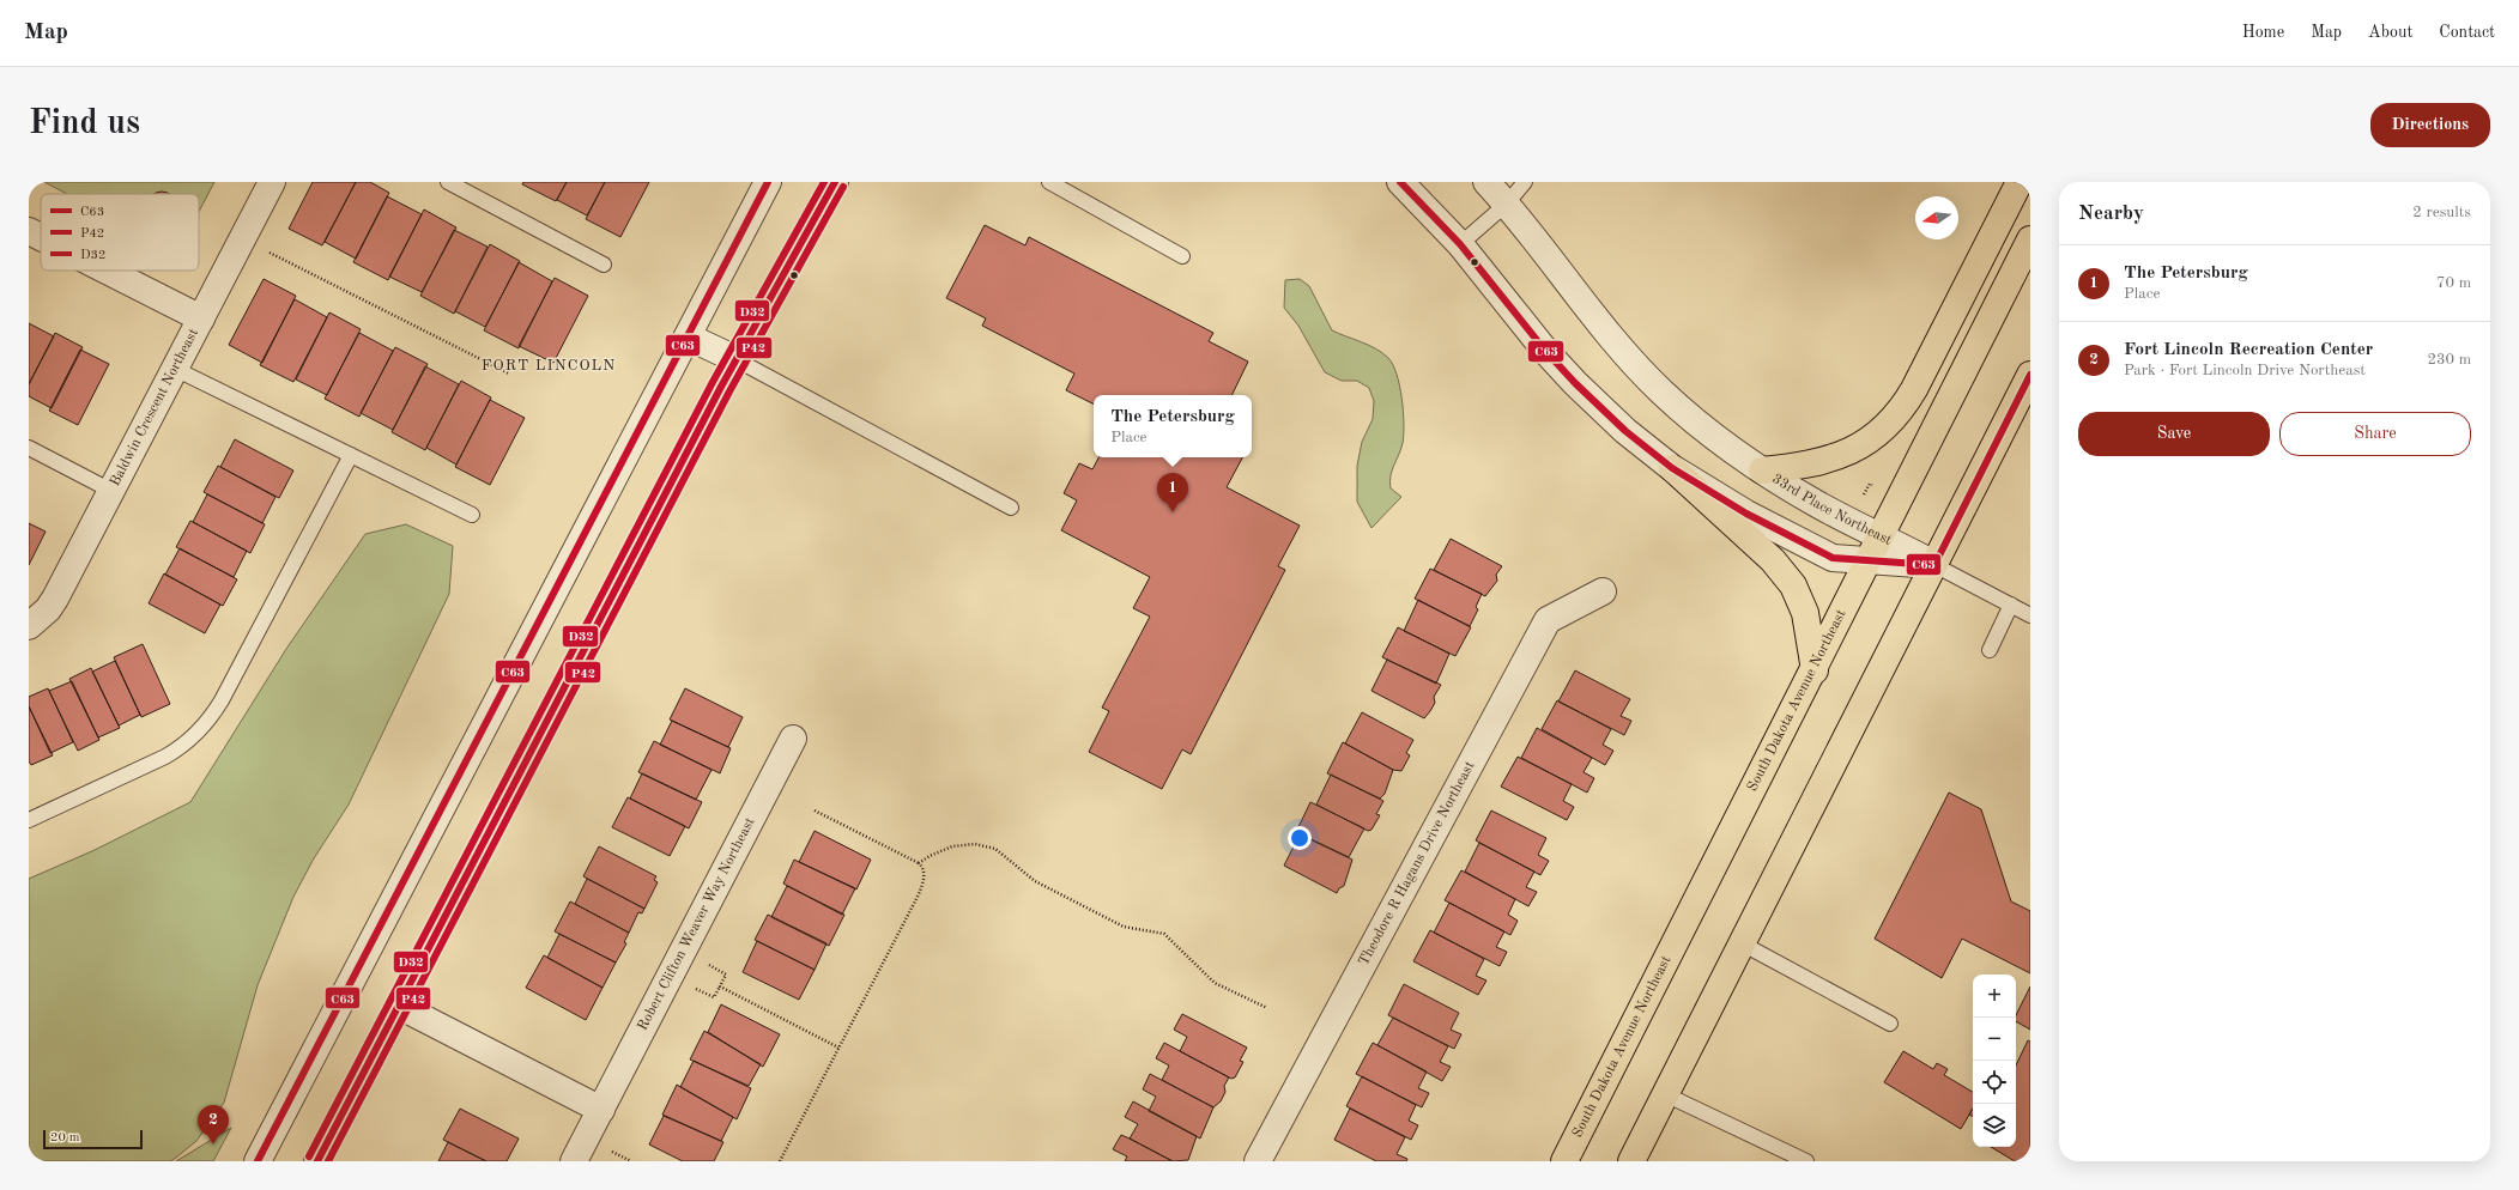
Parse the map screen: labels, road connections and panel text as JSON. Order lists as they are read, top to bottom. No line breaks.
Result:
{"streets":{"main road":["South Dakota Avenue Northeast"],"street":["Baldwin Crescent Northeast","33rd Place Northeast","Theodore R Hagans Drive Northeast","Robert Clifton Weaver Way Northeast"]},"crossings":[["33rd Place Northeast","South Dakota Avenue Northeast"]],"districts":["FORT LINCOLN"],"lines":["transit line C63","transit line D32","transit line P42"],"legend":["C63","P42","D32"],"scale_bar":"20 m","north":"left","page":{"header":"Map","nav":["Home","Map","About","Contact"],"buttons":["Directions",["Save","Share"]],"title":"Find us","heading":["Nearby","2 results"],"list":[{"mark":"1","name":"The Petersburg","note":"Place","value":"70 m"},{"mark":"2","name":"Fort Lincoln Recreation Center","note":"Park · Fort Lincoln Drive Northeast","value":"230 m"}],"popup":["The Petersburg","Place"],"pins":["1","2"],"map_buttons":["+","−"],"scale":"20 m"}}
